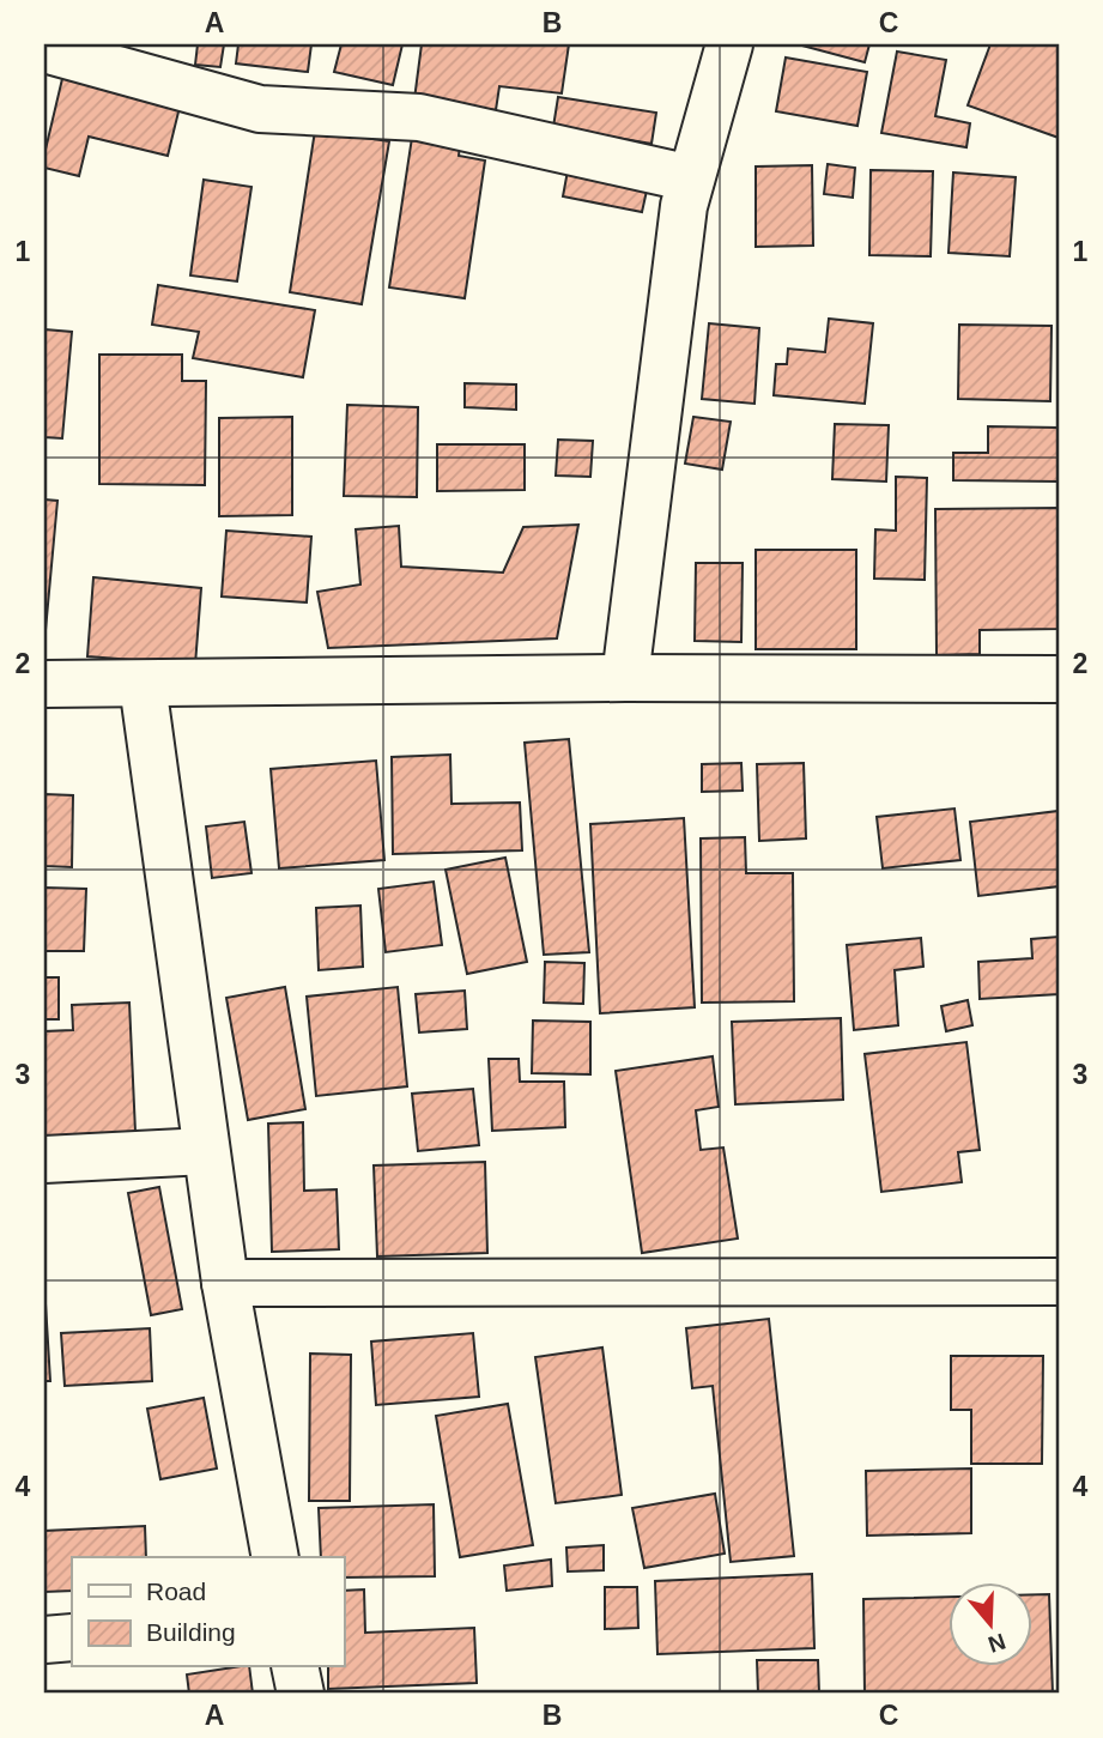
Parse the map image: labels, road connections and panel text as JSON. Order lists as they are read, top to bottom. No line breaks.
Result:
{"legend":["Road","Building"],"north":"bottom","grid":{"columns":["A","B","C"],"rows":["1","2","3","4"]}}
